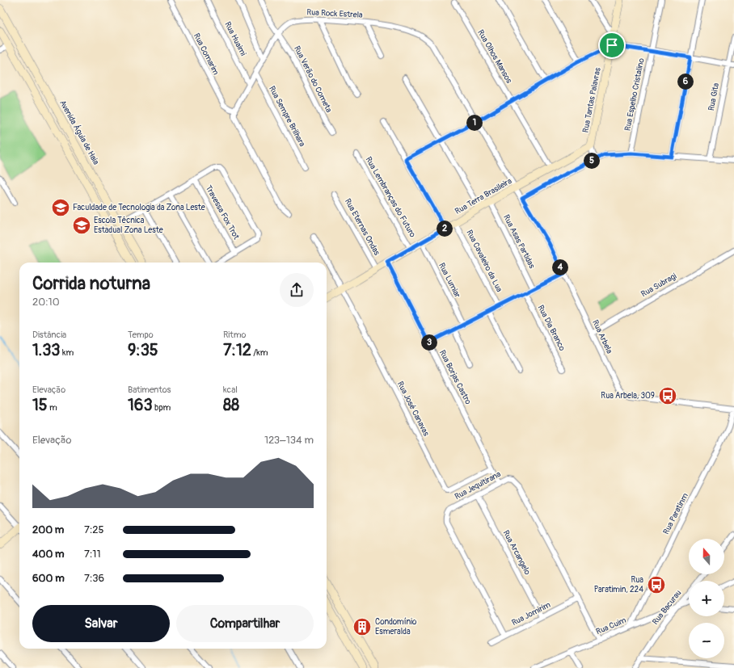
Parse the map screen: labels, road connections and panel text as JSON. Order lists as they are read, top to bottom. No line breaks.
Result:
{"streets":{"main road":["Rua Tantas Palavras","Avenida Águia de Haia","Rua Terra Brasileira"],"street":["Rua Rock Estrela","Rua Huaimi","Rua Comarim","Rua Olhos Mansos","Rua Verão do Cometa","Rua Espelho Cristalino","Rua Gita","Rua Sempre Brilhara","Rua Lembranças do Futuro","Travessa Fox Trot","Rua Eternas Ondas","Rua Asas Partidas","Rua Cavaleiro da Lua","Rua Lumiar","Rua Subragi","Rua Dia Branco","Rua Arbela","Rua Borjas Castro","Rua José Canavas","Rua Jequitirana","Rua Paratinm","Rua Arcangelo","Rua Bacurau","Rua Jomirim","Rua Cuim"]},"crossings":[["Rua Rock Estrela","Rua Huaimi"],["Rua Rock Estrela","Rua Comarim"],["Rua Rock Estrela","Rua Verão do Cometa"],["Rua Rock Estrela","Rua Sempre Brilhara"],["Rua Rock Estrela","Rua Terra Brasileira"],["Rua Rock Estrela","Rua Arbela"],["Rua Olhos Mansos","Rua Terra Brasileira"],["Rua Tantas Palavras","Rua Terra Brasileira"],["Rua Terra Brasileira","Rua Lembranças do Futuro"],["Rua Terra Brasileira","Rua Eternas Ondas"],["Rua Terra Brasileira","Rua Asas Partidas"],["Rua Terra Brasileira","Rua Cavaleiro da Lua"],["Rua Terra Brasileira","Rua Lumiar"],["Rua Terra Brasileira","Rua Arbela"],["Rua Terra Brasileira","Rua Borjas Castro"],["Rua Terra Brasileira","Rua José Canavas"],["Rua Subragi","Rua Arbela"],["Rua Arbela","Rua Paratinm"],["Rua Borjas Castro","Rua José Canavas"],["Rua Borjas Castro","Rua Jequitirana"],["Rua Jequitirana","Rua Arcangelo"],["Rua Jequitirana","Rua Jomirim"],["Rua Jequitirana","Rua Cuim"],["Rua Paratinm","Rua Cuim"],["Rua Arcangelo","Rua Jomirim"],["Rua Bacurau","Rua Cuim"]],"places":{"school or university":["Faculdade de Tecnologia da Zona Leste","Escola Técnica Estadual Zona Leste"],"bus stop":["Rua Arbela, 309","Rua Paratimin, 224"],"building":["Condomínio Esmeralda"]},"north":"top","page":{"pins":["6","1","5","2","4","3"],"heading":["Corrida noturna","20:10"],"stats":[["Distância","1.33 km"],["Tempo","9:35"],["Ritmo","7:12 /km"],["Elevação","15 m"],["Batimentos","163 bpm"],["kcal","88"]],"chart":["Elevação","123–134 m"],"list":[{"name":"200 m","note":"7:25"},{"name":"400 m","note":"7:11"},{"name":"600 m","note":"7:36"}],"map_buttons":["+","−"],"buttons":["Salvar","Compartilhar"]}}
